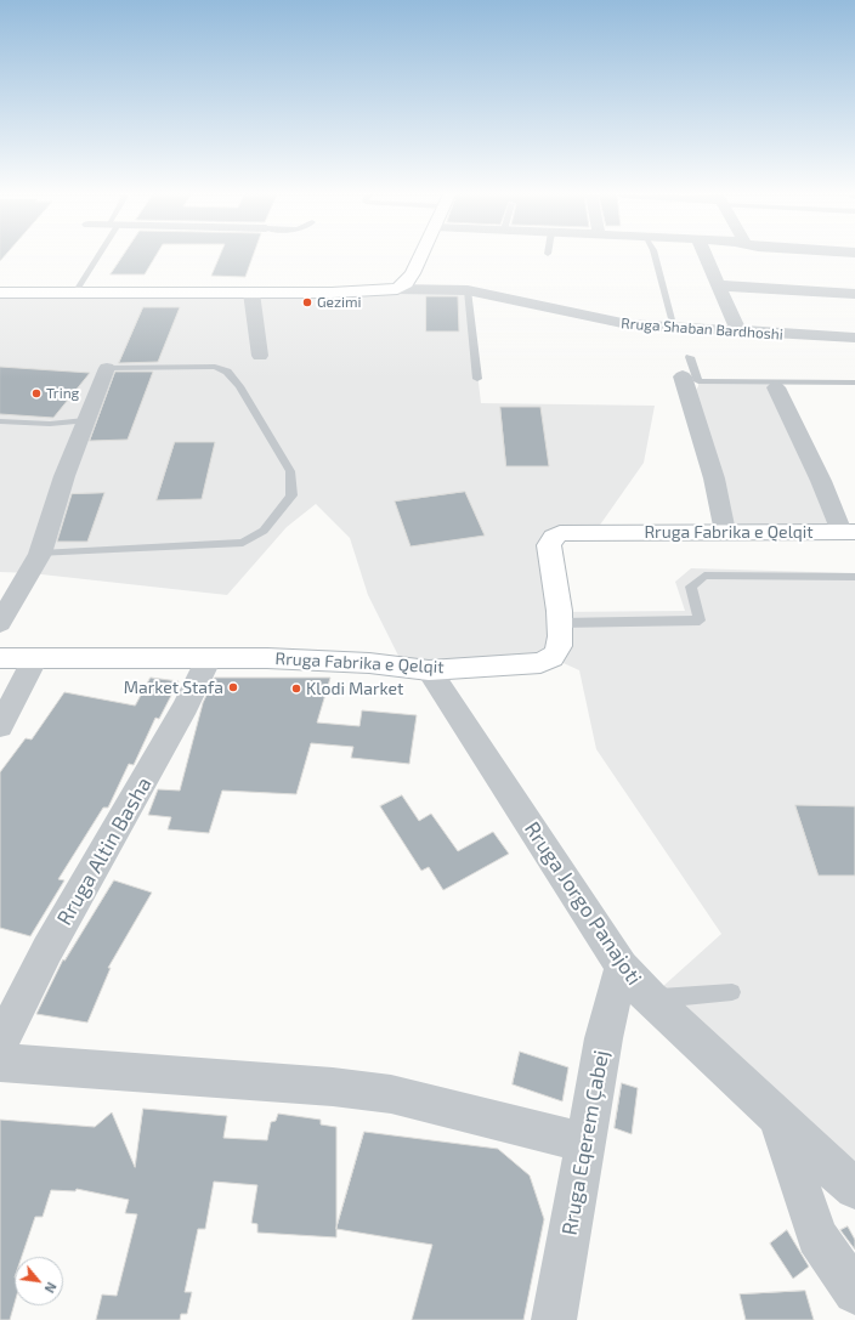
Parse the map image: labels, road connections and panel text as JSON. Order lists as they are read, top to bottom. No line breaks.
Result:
{"streets":{"street":["Rruga Shaban Bardhoshi","Rruga Fabrika e Qelqit","Rruga Altin Basha","Rruga Jorgo Panajoti","Rruga Eqerem Çabej"]},"crossings":[["Rruga Fabrika e Qelqit","Rruga Altin Basha"],["Rruga Fabrika e Qelqit","Rruga Jorgo Panajoti"],["Rruga Jorgo Panajoti","Rruga Eqerem Çabej"]],"places":["Gezimi","Tring","Market Stafa","Klodi Market"],"north":"bottom right"}
